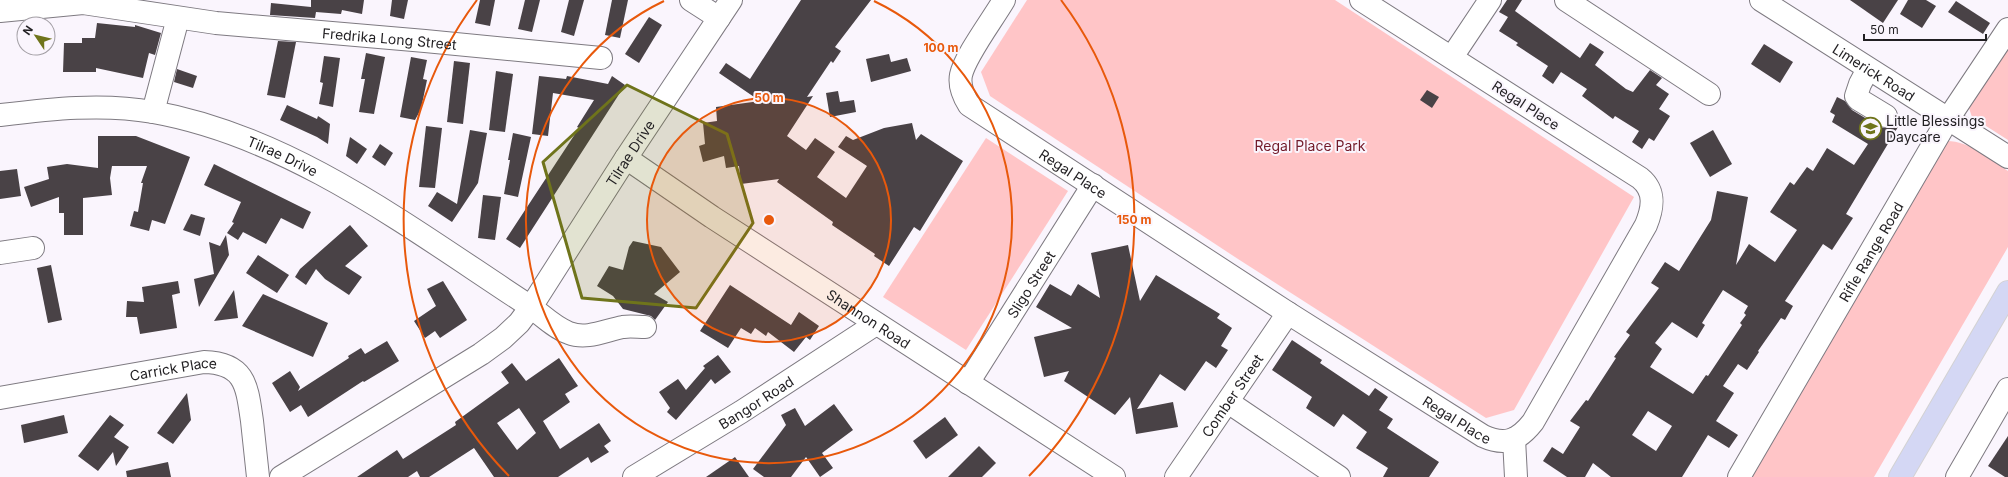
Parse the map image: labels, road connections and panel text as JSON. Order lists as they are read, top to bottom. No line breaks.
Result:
{"streets":{"street":["Fredrika Long Street","Limerick Road","Regal Place","Tilrae Drive","Rifle Range Road","Sligo Street","Shannon Road","Carrick Place","Comber Street","Bangor Road"]},"crossings":[["Limerick Road","Rifle Range Road"],["Regal Place","Sligo Street"],["Regal Place","Comber Street"],["Tilrae Drive","Shannon Road"],["Sligo Street","Shannon Road"],["Shannon Road","Bangor Road"]],"parks":["Regal Place Park"],"places":{"school or university":["Little Blessings Daycare"]},"scale_bar":"50 m","north":"top left","rings":["100 m","50 m","150 m"]}
